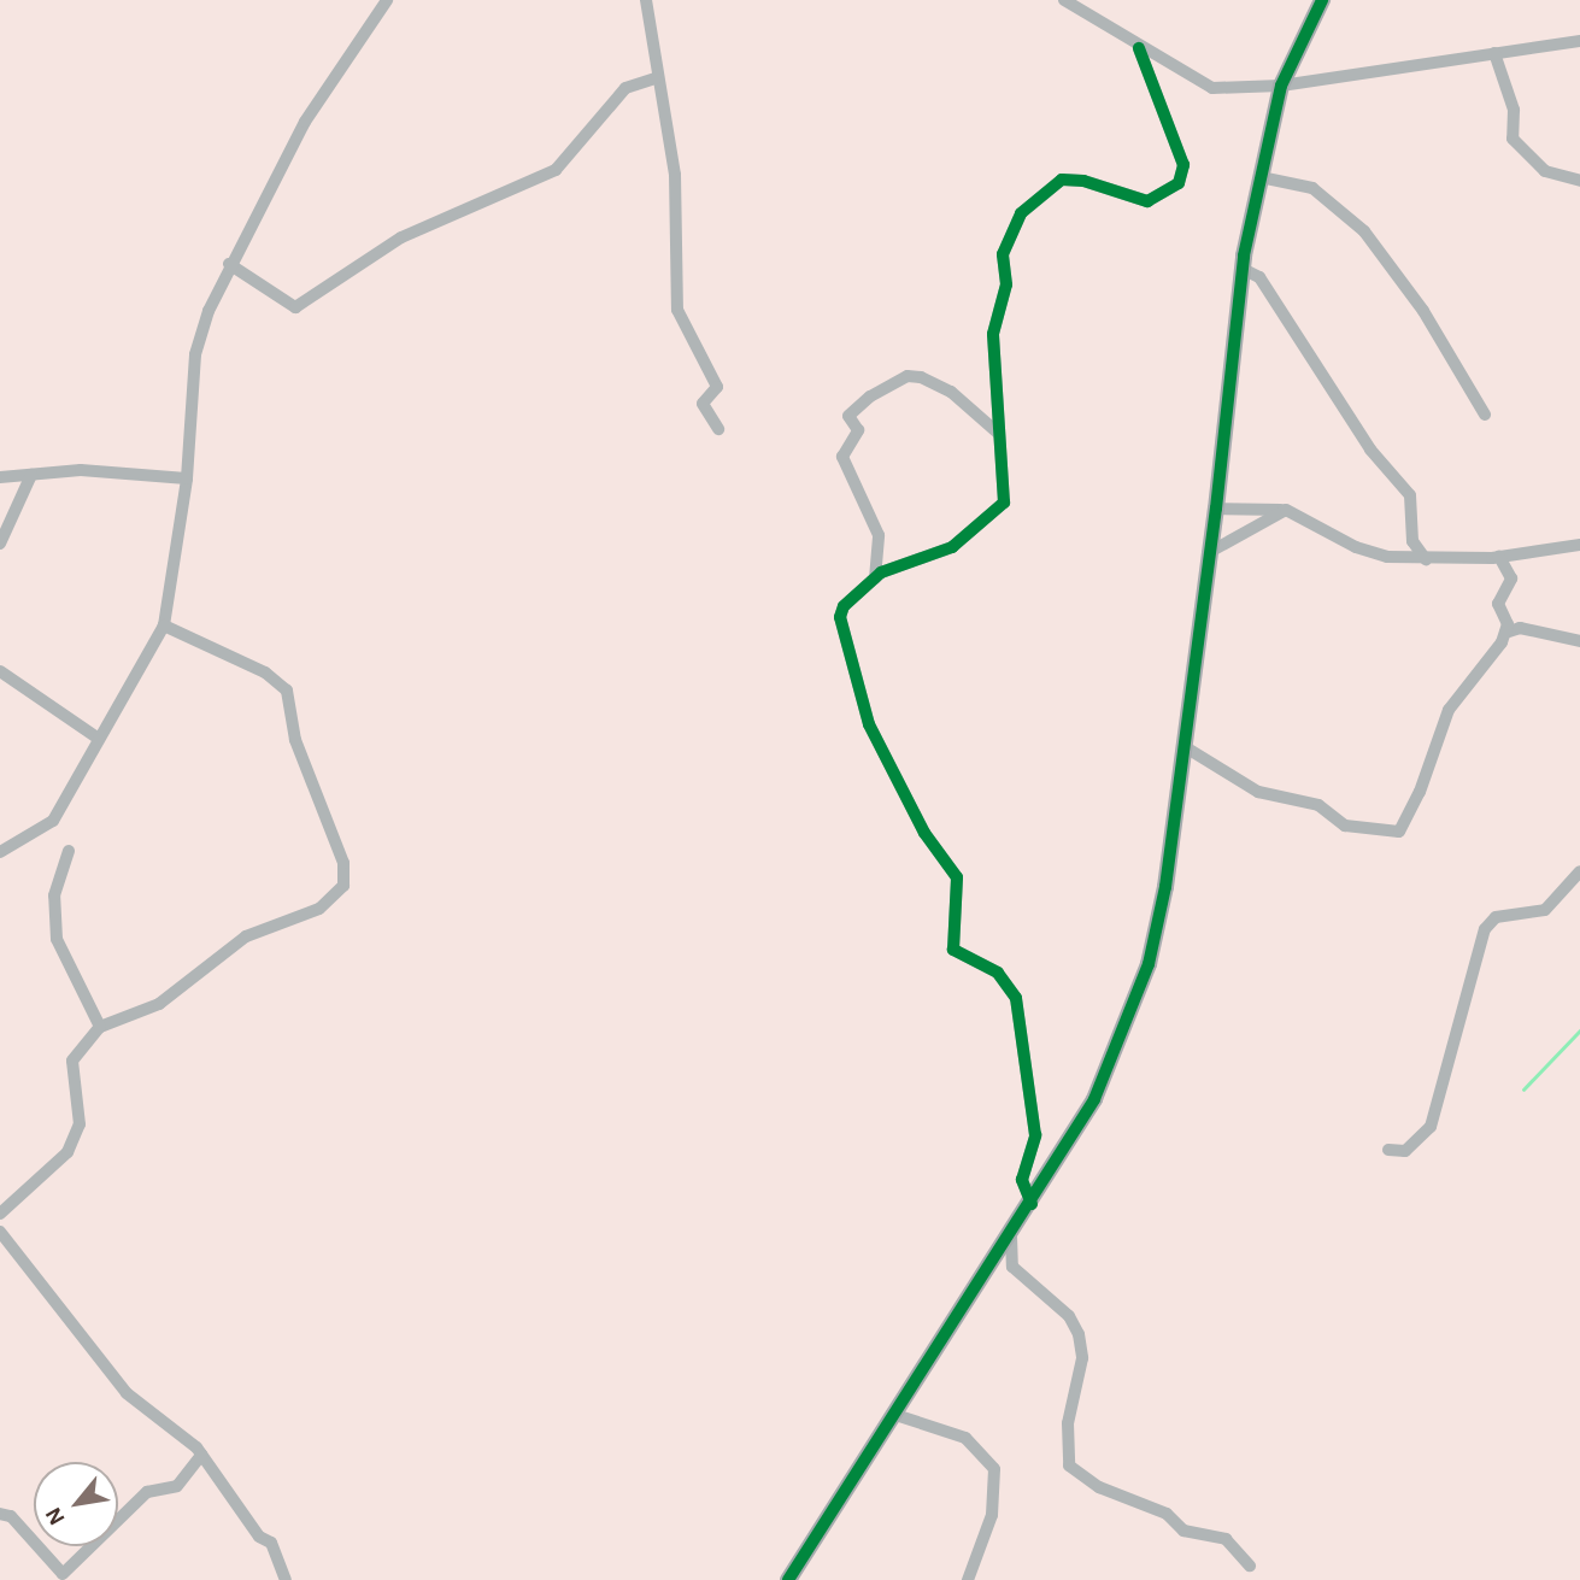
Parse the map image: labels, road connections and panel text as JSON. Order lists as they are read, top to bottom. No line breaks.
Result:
{"north":"bottom left"}
